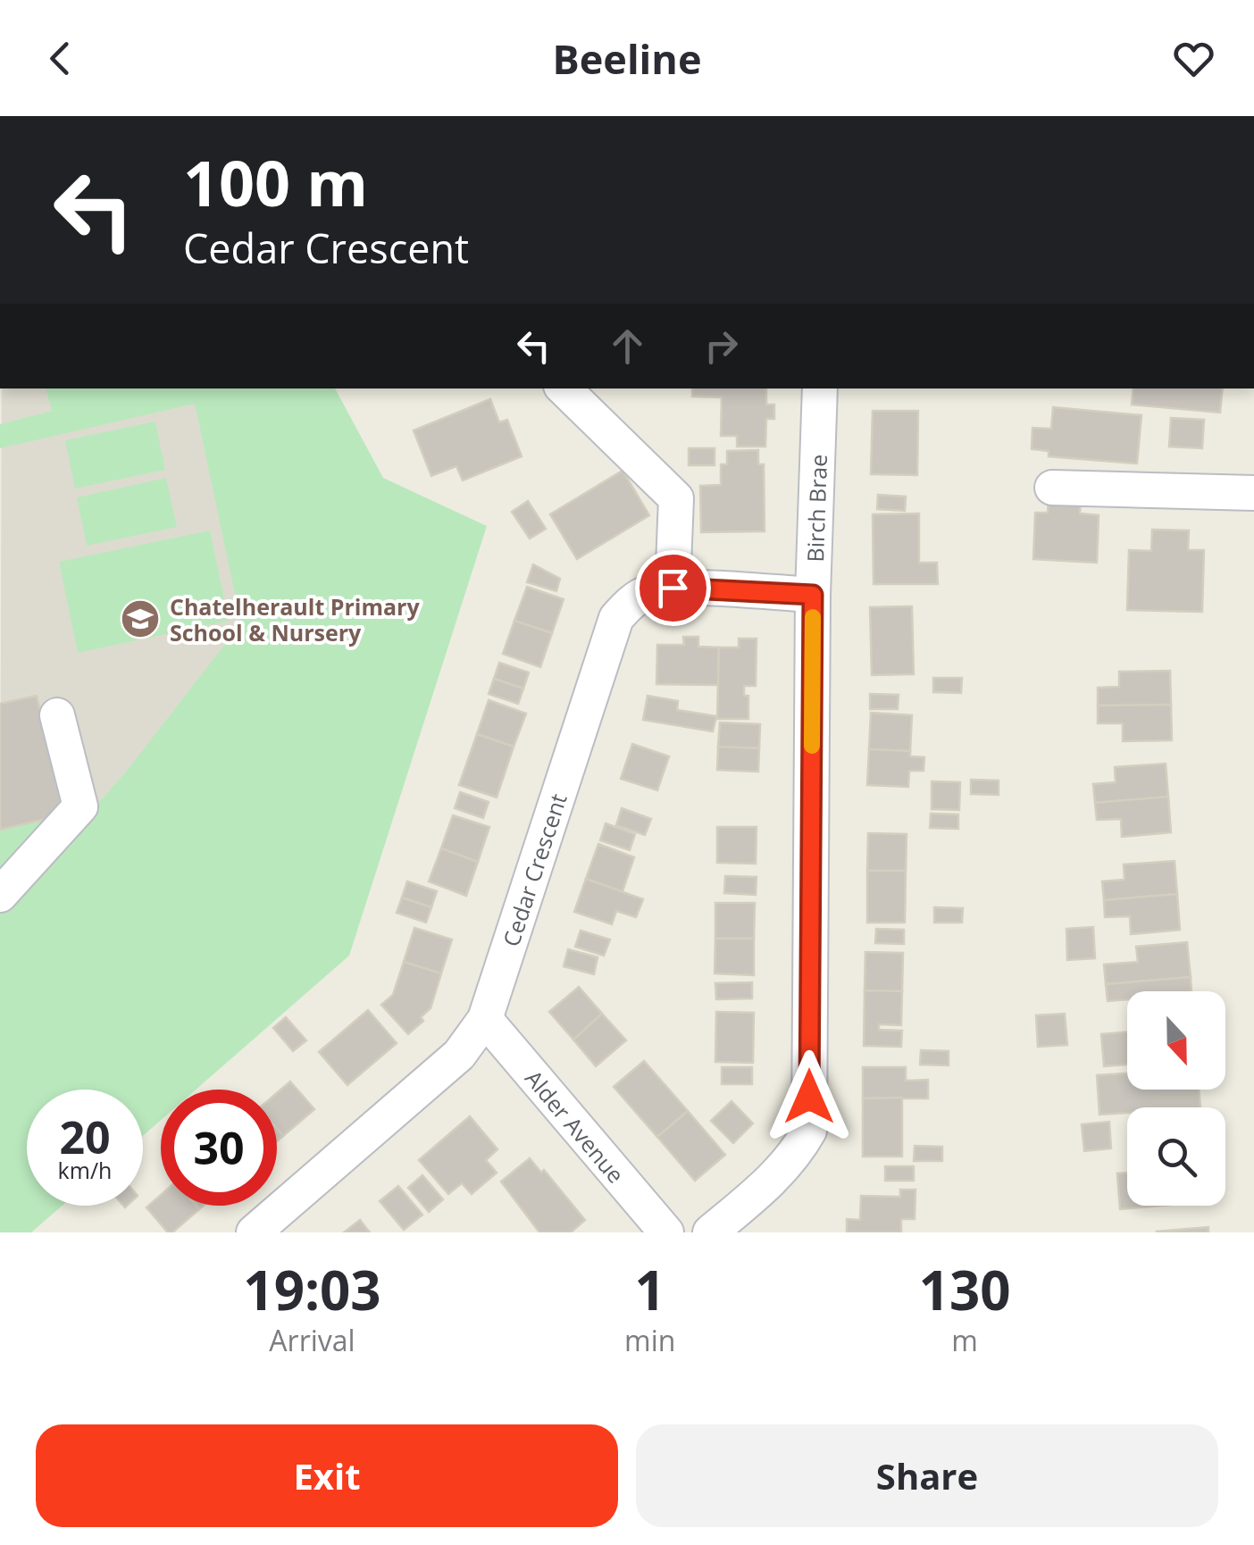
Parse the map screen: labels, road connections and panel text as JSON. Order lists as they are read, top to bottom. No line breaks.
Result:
{"streets":{"street":["Birch Brae","Cedar Crescent","Alder Avenue"]},"crossings":[["Birch Brae","Cedar Crescent"],["Cedar Crescent","Alder Avenue"]],"places":{"school or university":["Chatelherault Primary School & Nursery"]},"north":"bottom","page":{"header":"Beeline","turn":["100 m","Cedar Crescent"],"speed":"20 km/h","limit":"30","eta":["19:03","Arrival","1","min","130","m"],"buttons":["Exit","Share"]}}
